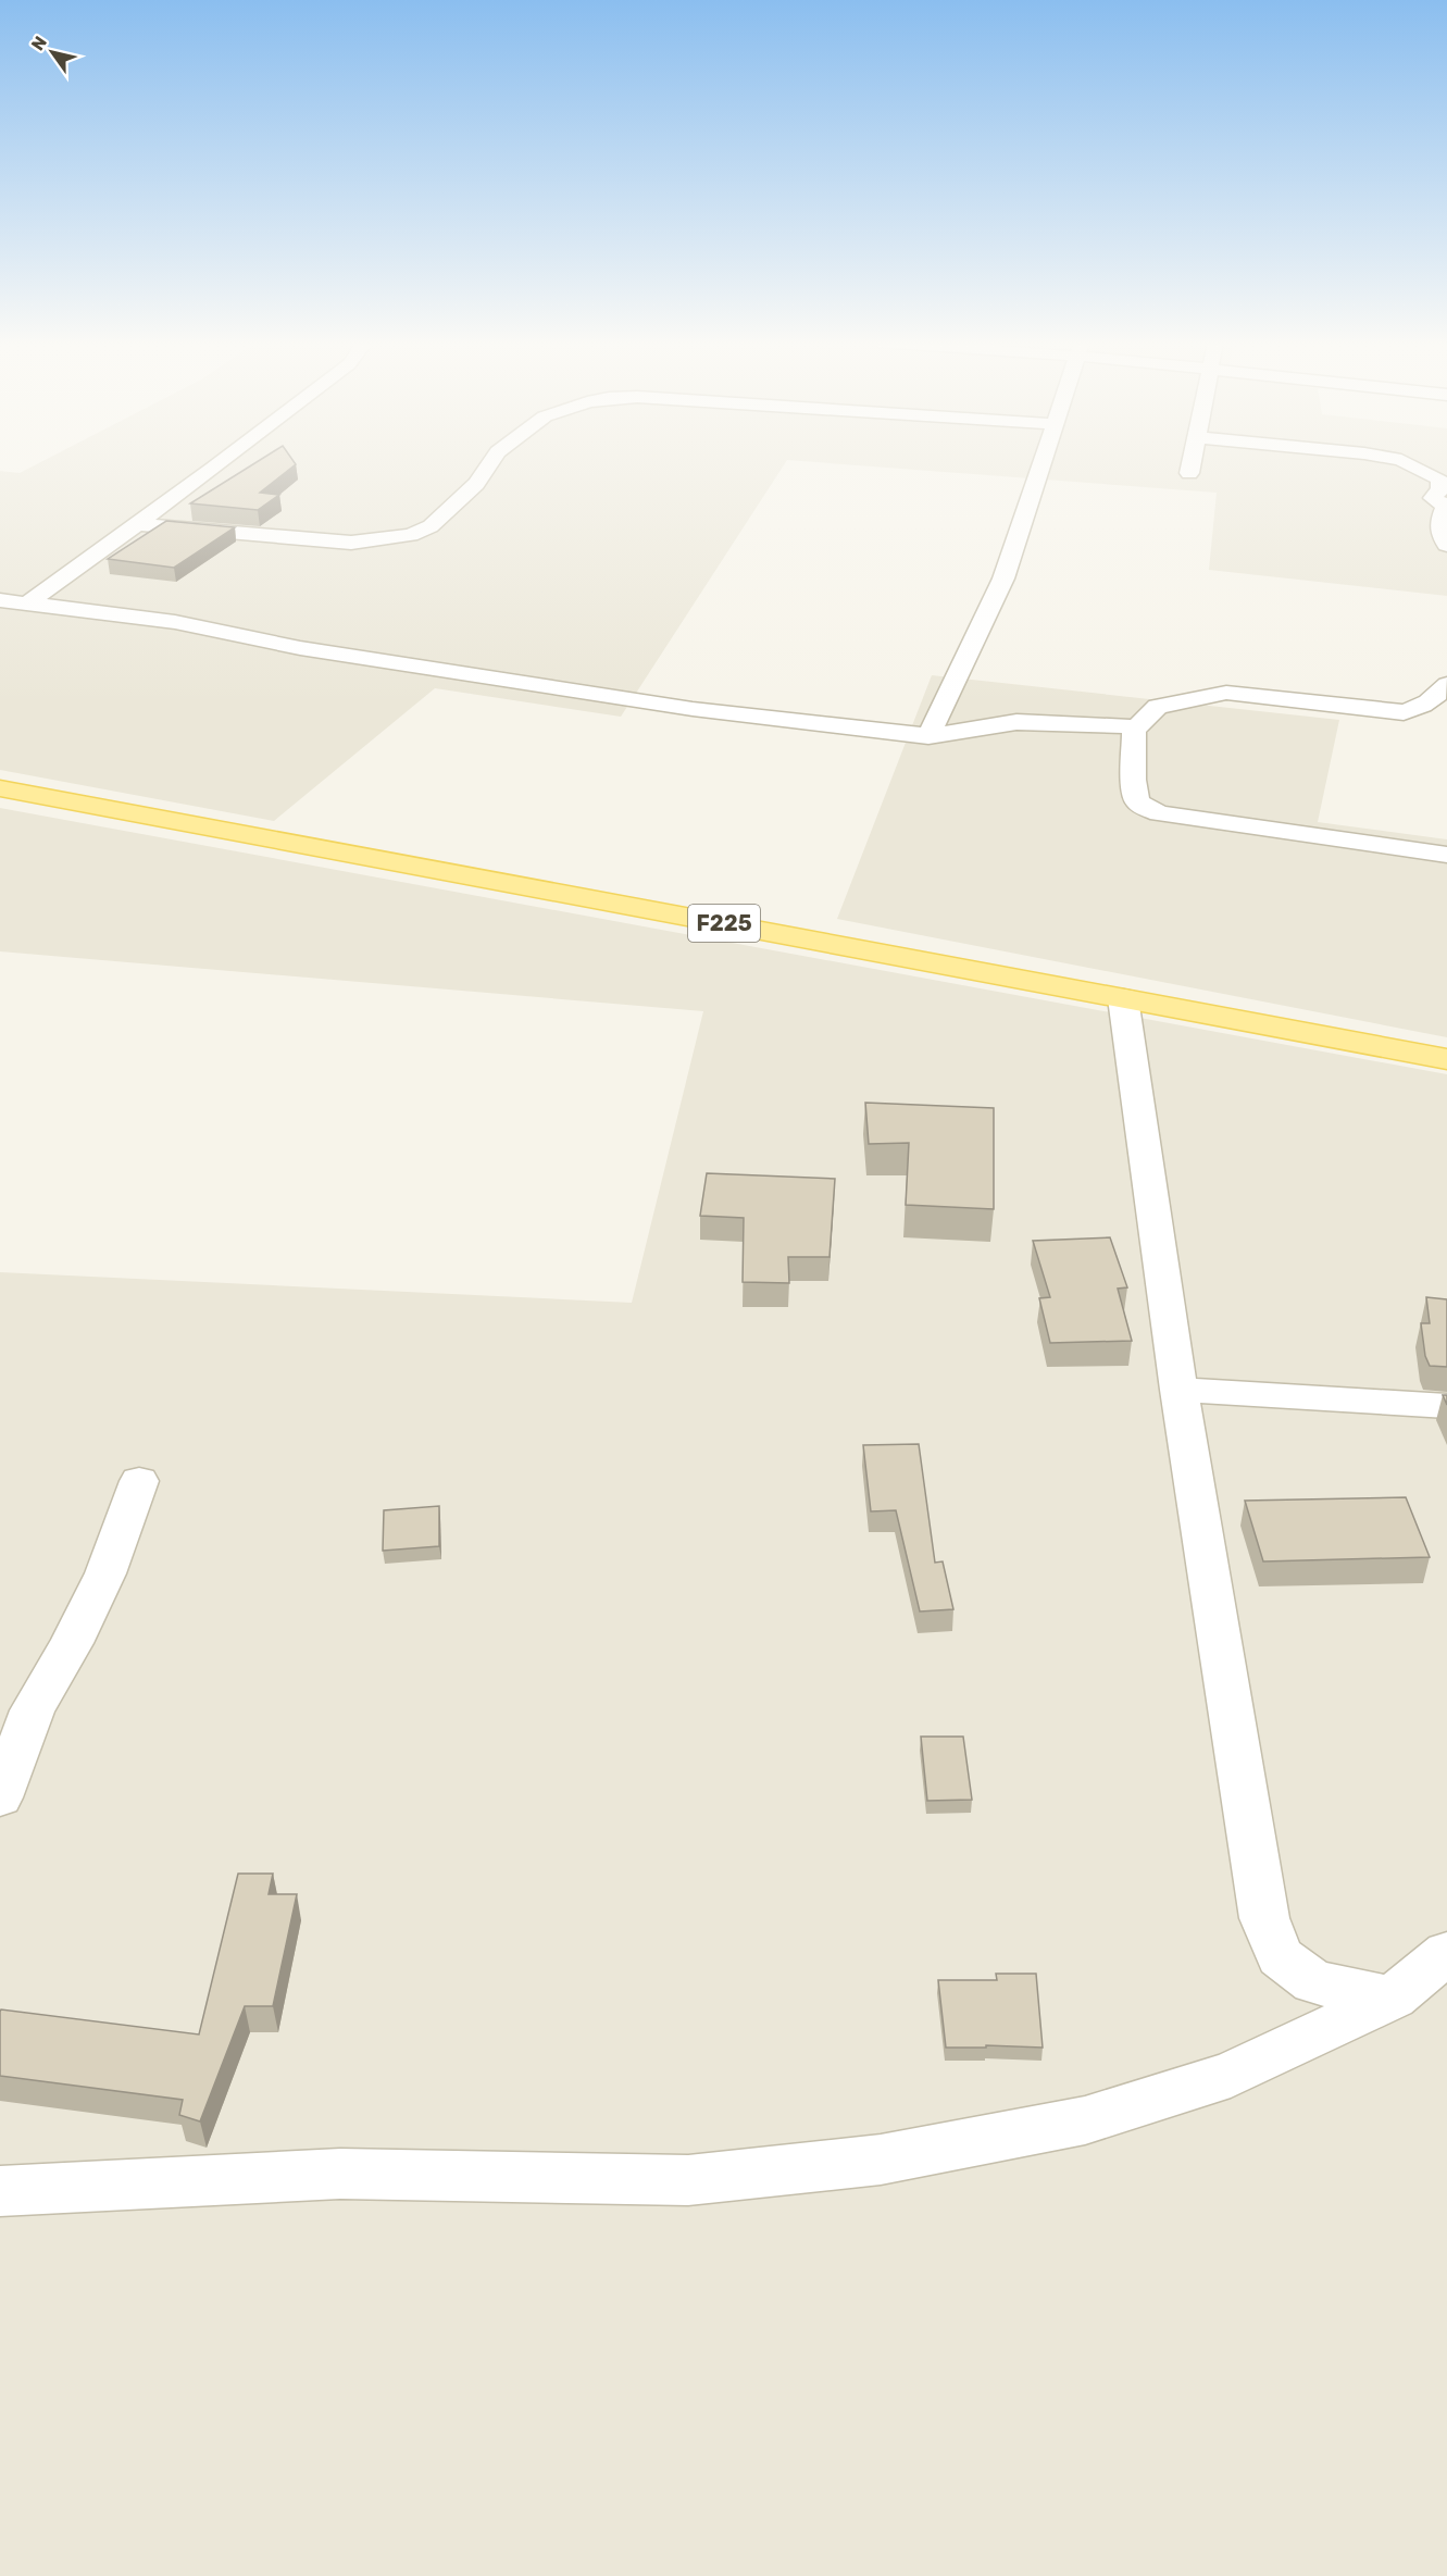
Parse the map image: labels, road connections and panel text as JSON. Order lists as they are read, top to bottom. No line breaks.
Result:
{"streets":{"main road":["F225"]},"north":"top left"}
